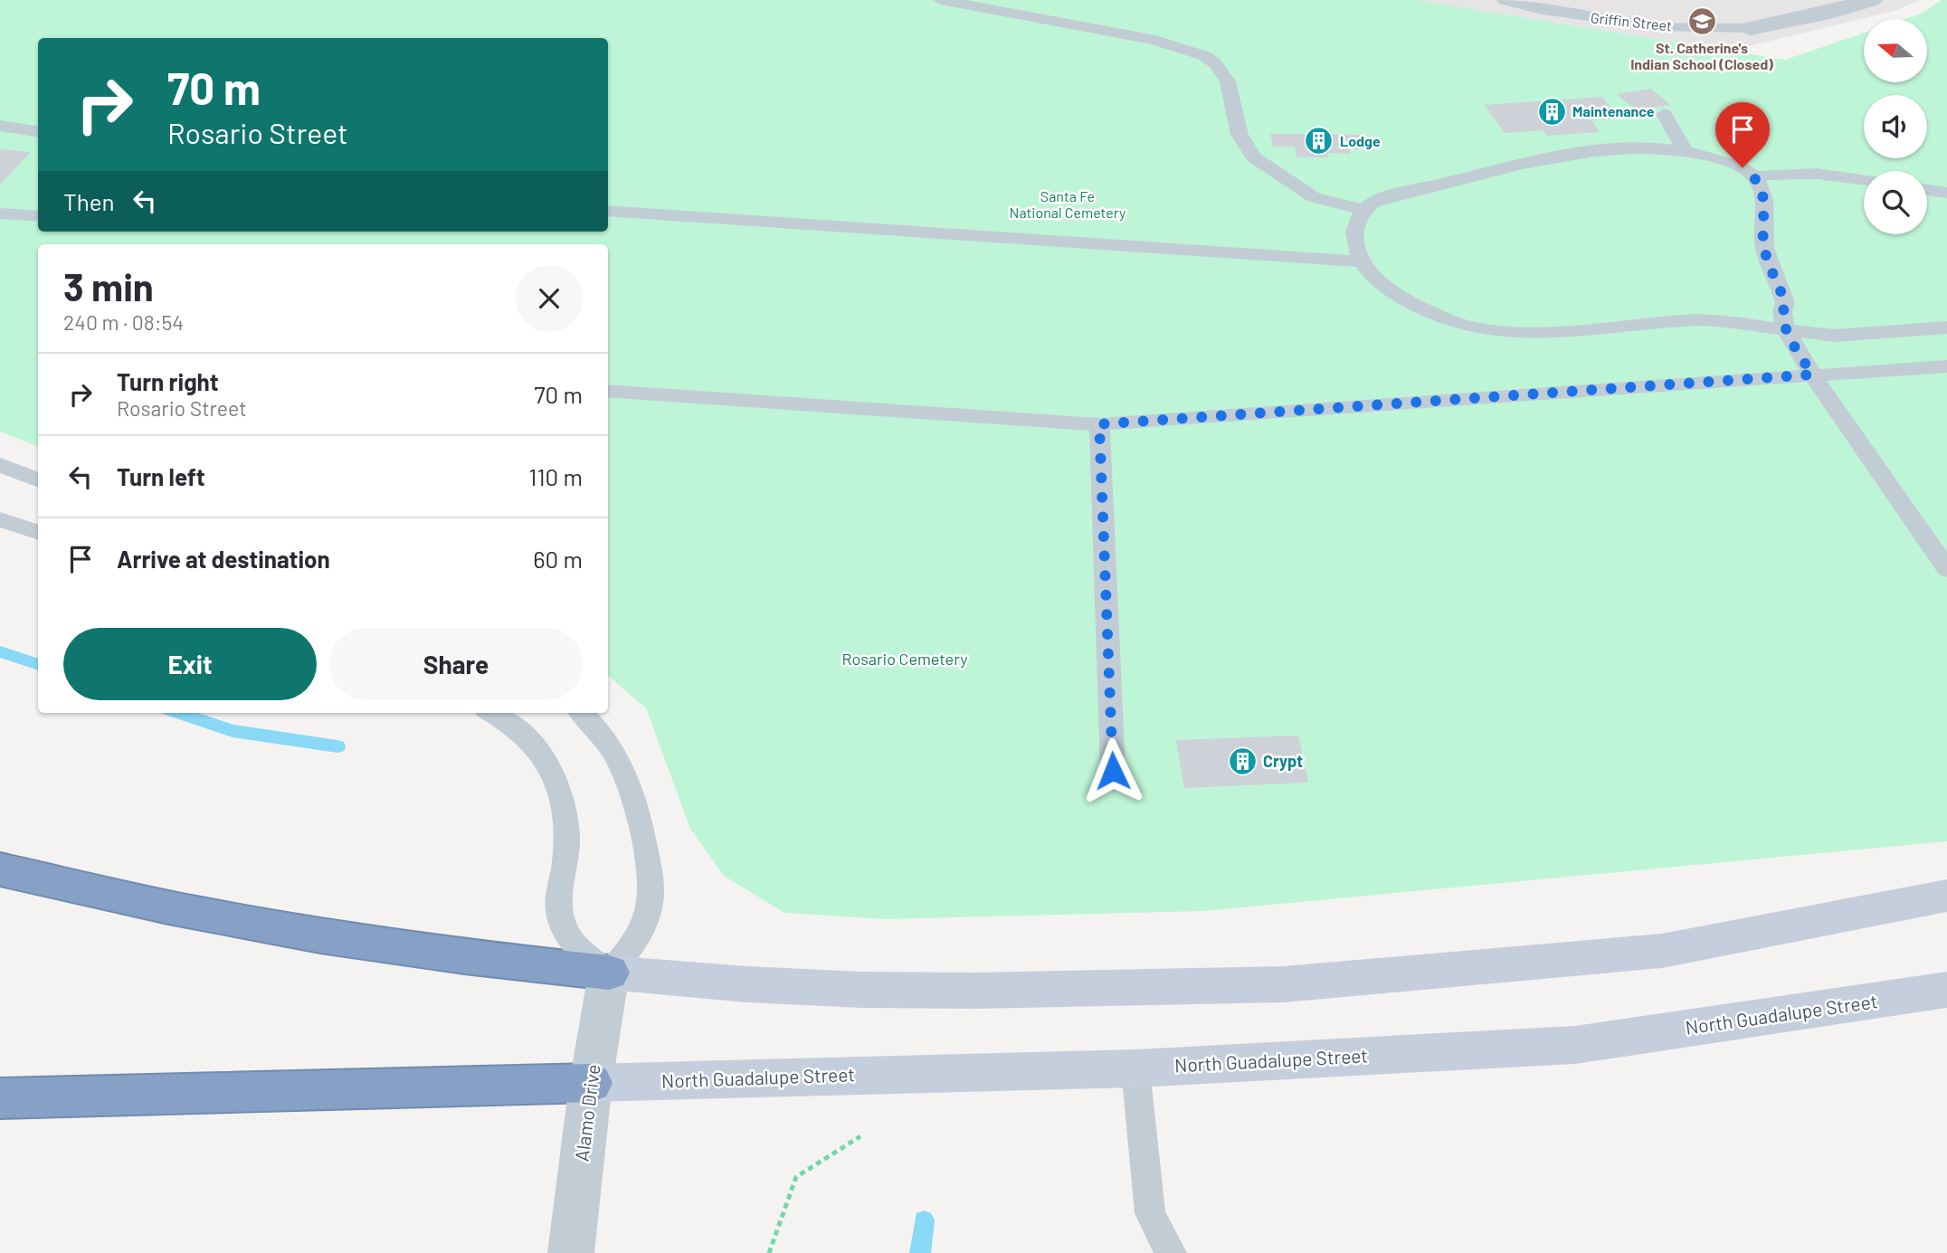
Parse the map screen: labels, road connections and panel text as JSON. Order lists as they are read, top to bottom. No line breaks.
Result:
{"streets":{"main road":["North Guadalupe Street"],"street":["Griffin Street","Alamo Drive"]},"crossings":[["North Guadalupe Street","Alamo Drive"]],"parks":["Santa Fe National Cemetery","Rosario Cemetery"],"places":{"school or university":["St. Catherine's Indian School (Closed)"],"building":["Maintenance","Lodge","Crypt"]},"north":"left","page":{"turn":["70 m","Rosario Street"],"then":"Then","heading":["3 min","240 m · 08:54"],"list":[{"name":"Turn right","note":"Rosario Street","value":"70 m"},{"name":"Turn left","value":"110 m"},{"name":"Arrive at destination","value":"60 m"}],"buttons":["Exit","Share"]}}
